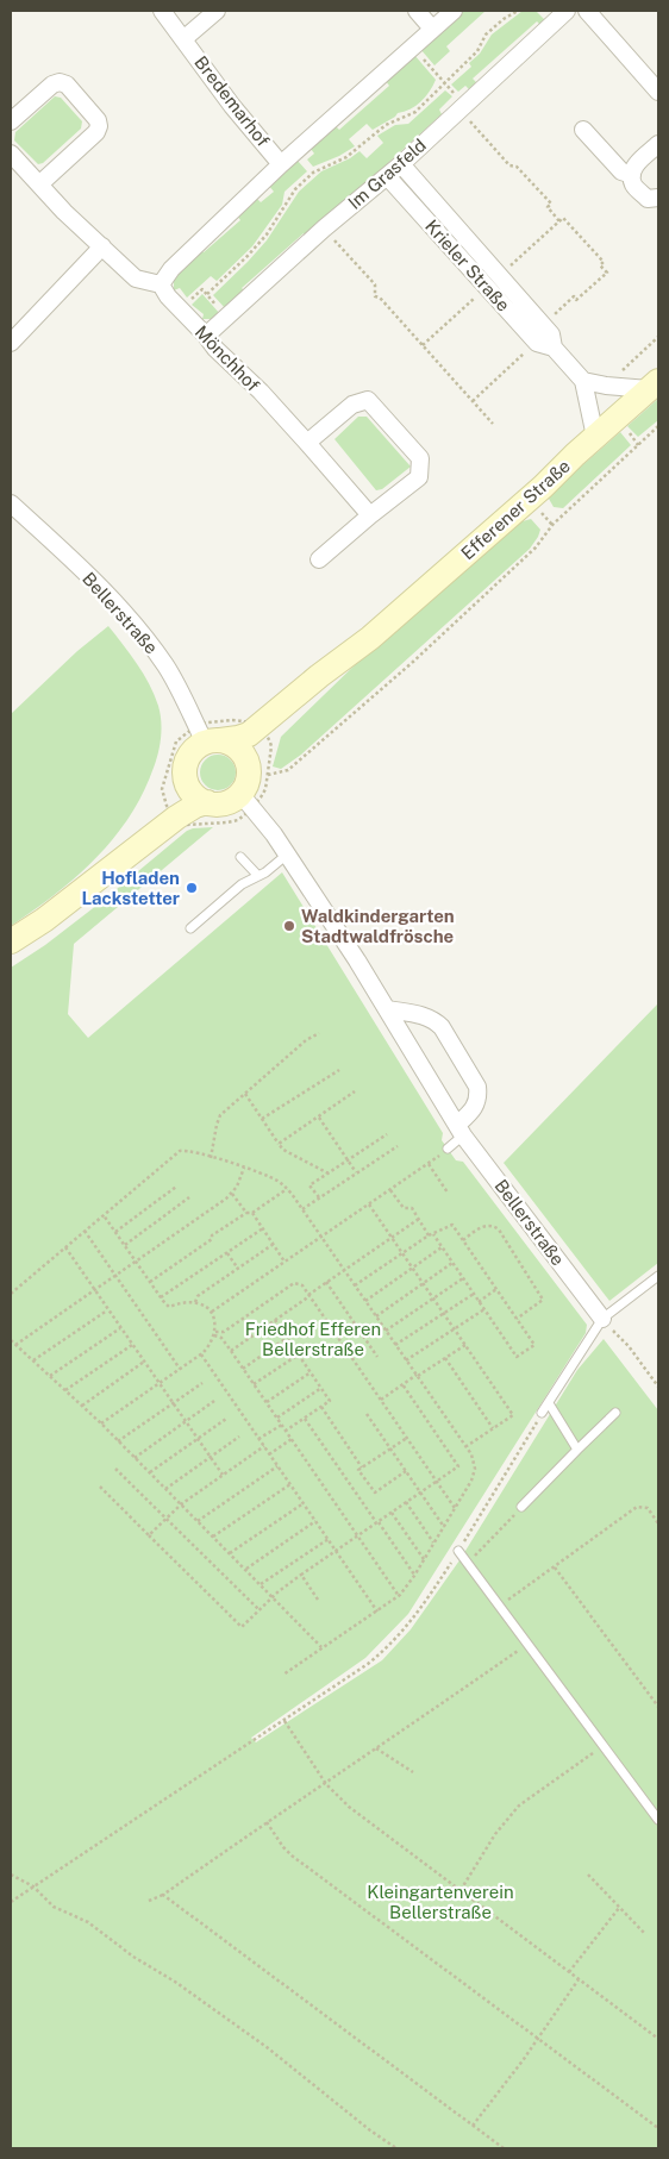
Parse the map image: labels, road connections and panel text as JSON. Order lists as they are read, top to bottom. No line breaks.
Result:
{"streets":{"street":["Bredemarhof","Im Grasfeld","Krieler Straße","Mönchhof","Efferener Straße","Bellerstraße"]},"crossings":[["Im Grasfeld","Krieler Straße"],["Im Grasfeld","Mönchhof"],["Krieler Straße","Efferener Straße"],["Efferener Straße","Bellerstraße"]],"parks":["Friedhof Efferen Bellerstraße","Kleingartenverein Bellerstraße"],"places":["Hofladen Lackstetter","Waldkindergarten Stadtwaldfrösche"]}
